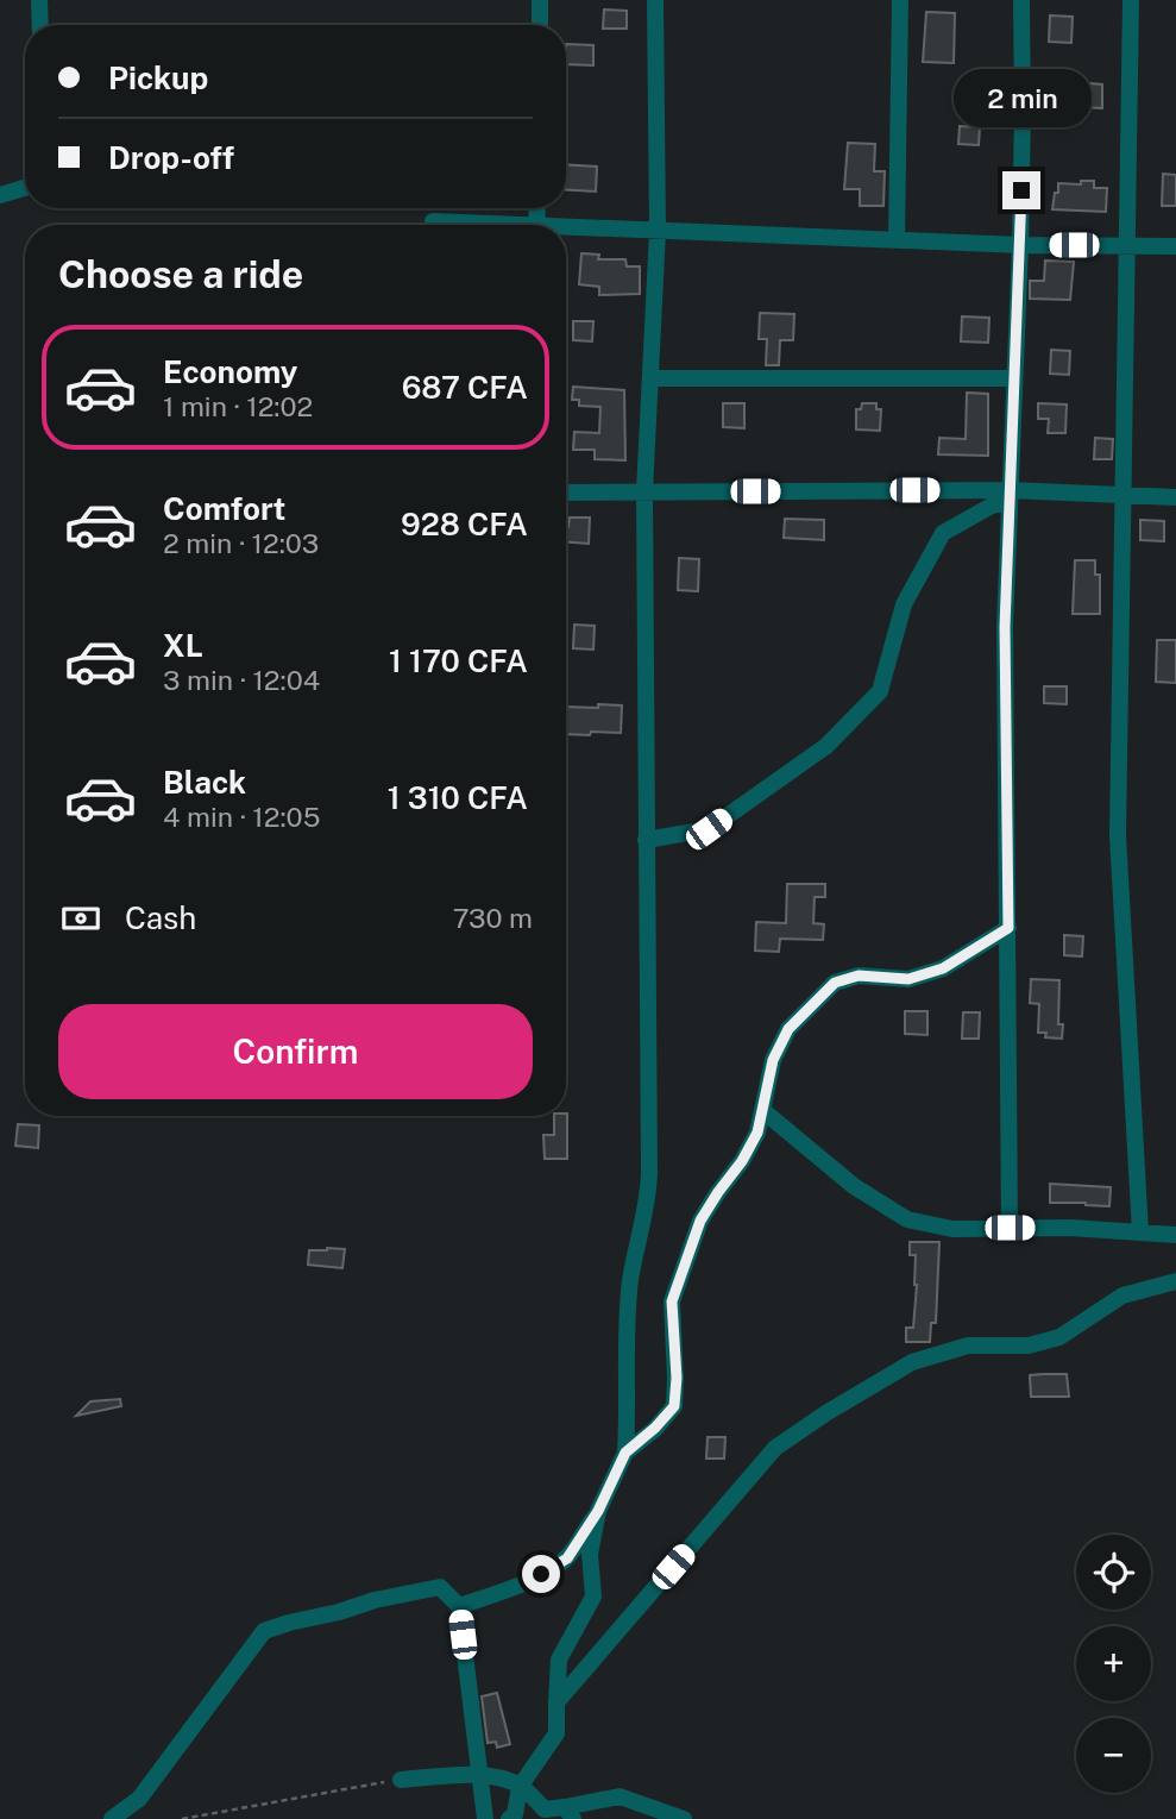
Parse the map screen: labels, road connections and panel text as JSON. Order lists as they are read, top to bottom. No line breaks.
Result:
{"page":{"banner":["Pickup","Drop-off"],"bubble":"2 min","heading":"Choose a ride","list":[{"name":"Economy","note":"1 min · 12:02","value":"687 CFA"},{"name":"Comfort","note":"2 min · 12:03","value":"928 CFA"},{"name":"XL","note":"3 min · 12:04","value":"1 170 CFA"},{"name":"Black","note":"4 min · 12:05","value":"1 310 CFA"}],"pay":["Cash","730 m"],"buttons":"Confirm","map_buttons":["+","−"]}}
